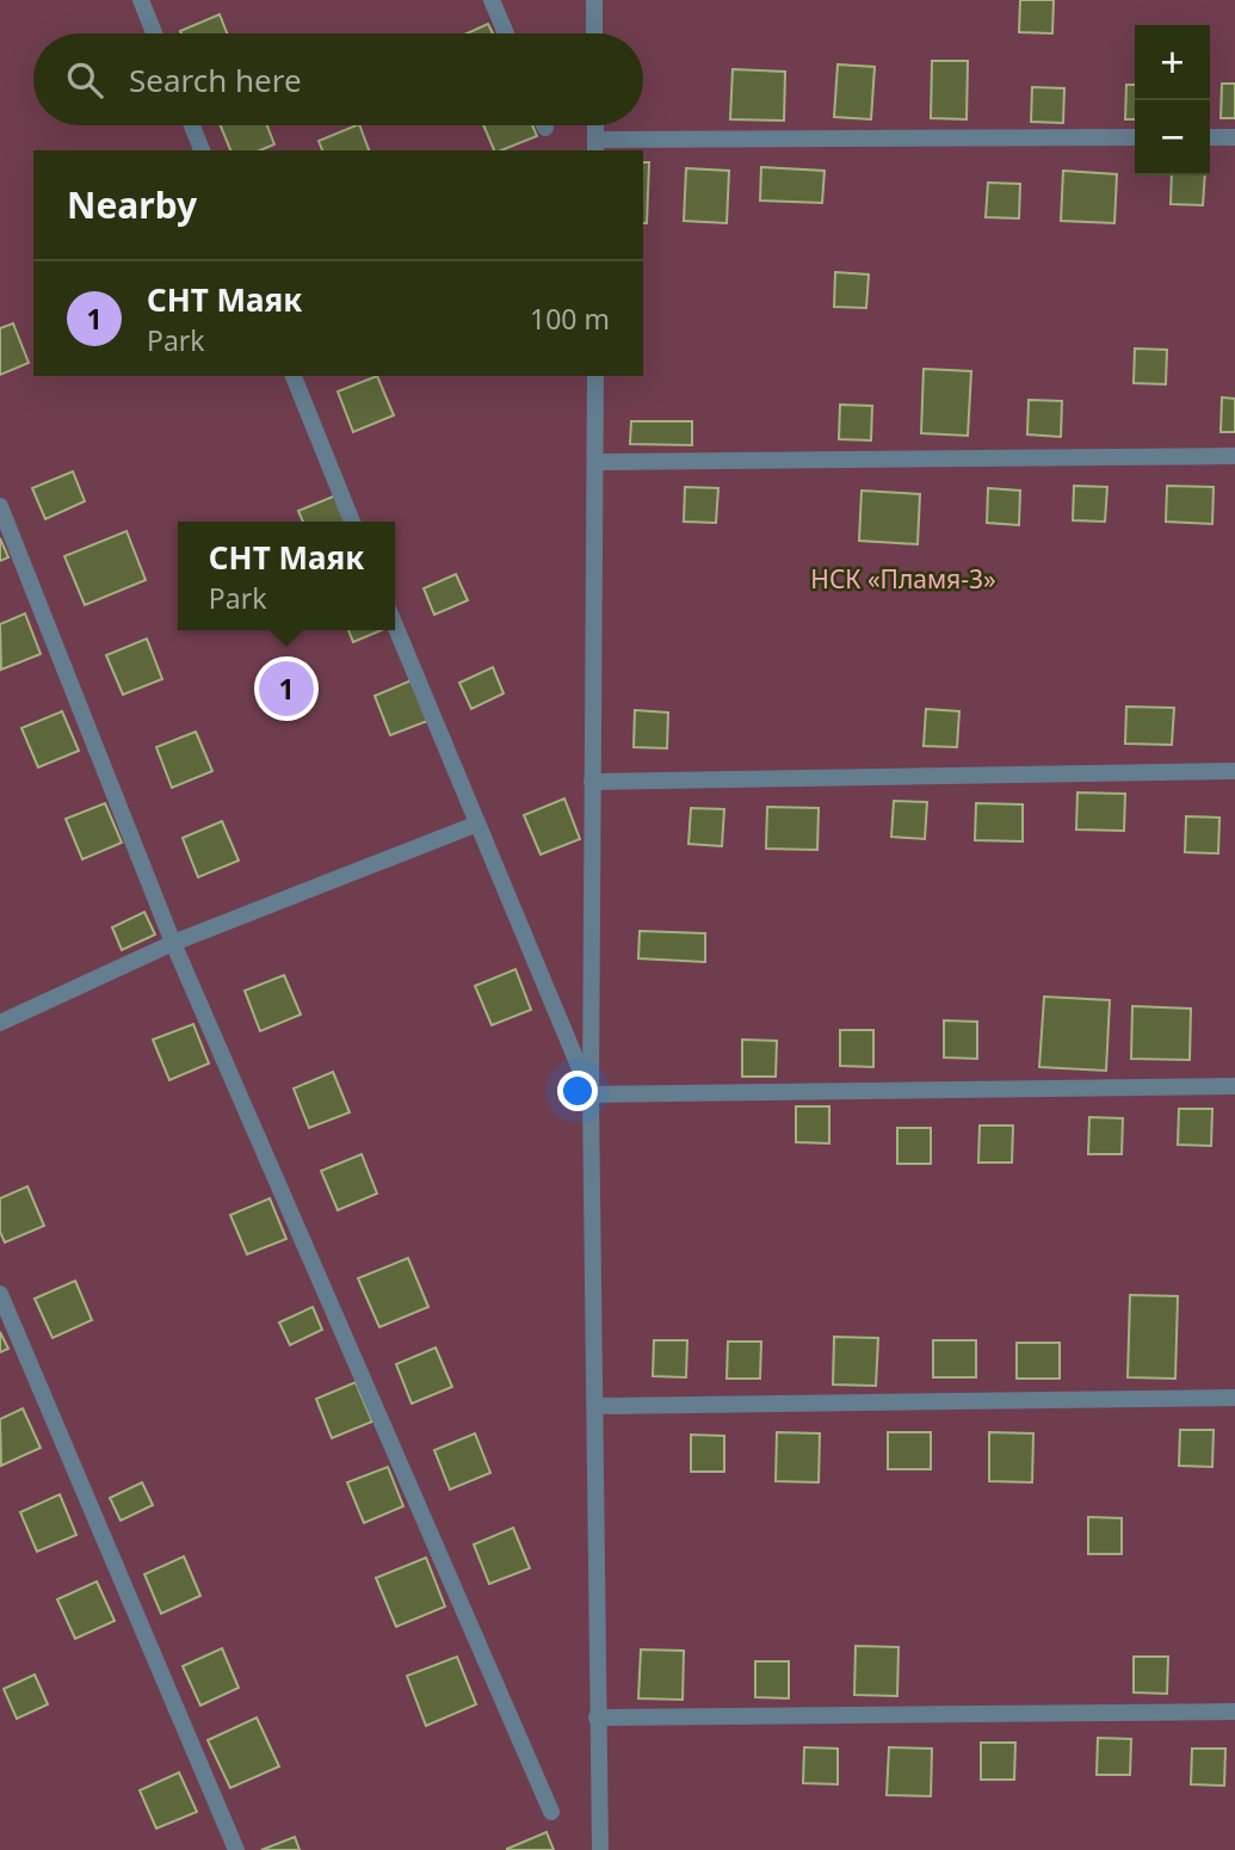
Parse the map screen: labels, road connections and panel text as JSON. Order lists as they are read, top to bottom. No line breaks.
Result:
{"parks":["НСК «Пламя-3»"],"page":{"map_buttons":["+","−"],"search":"Search here","heading":"Nearby","list":[{"mark":"1","name":"СНТ Маяк","note":"Park","value":"100 m"}],"popup":["СНТ Маяк","Park"],"pins":"1"}}
